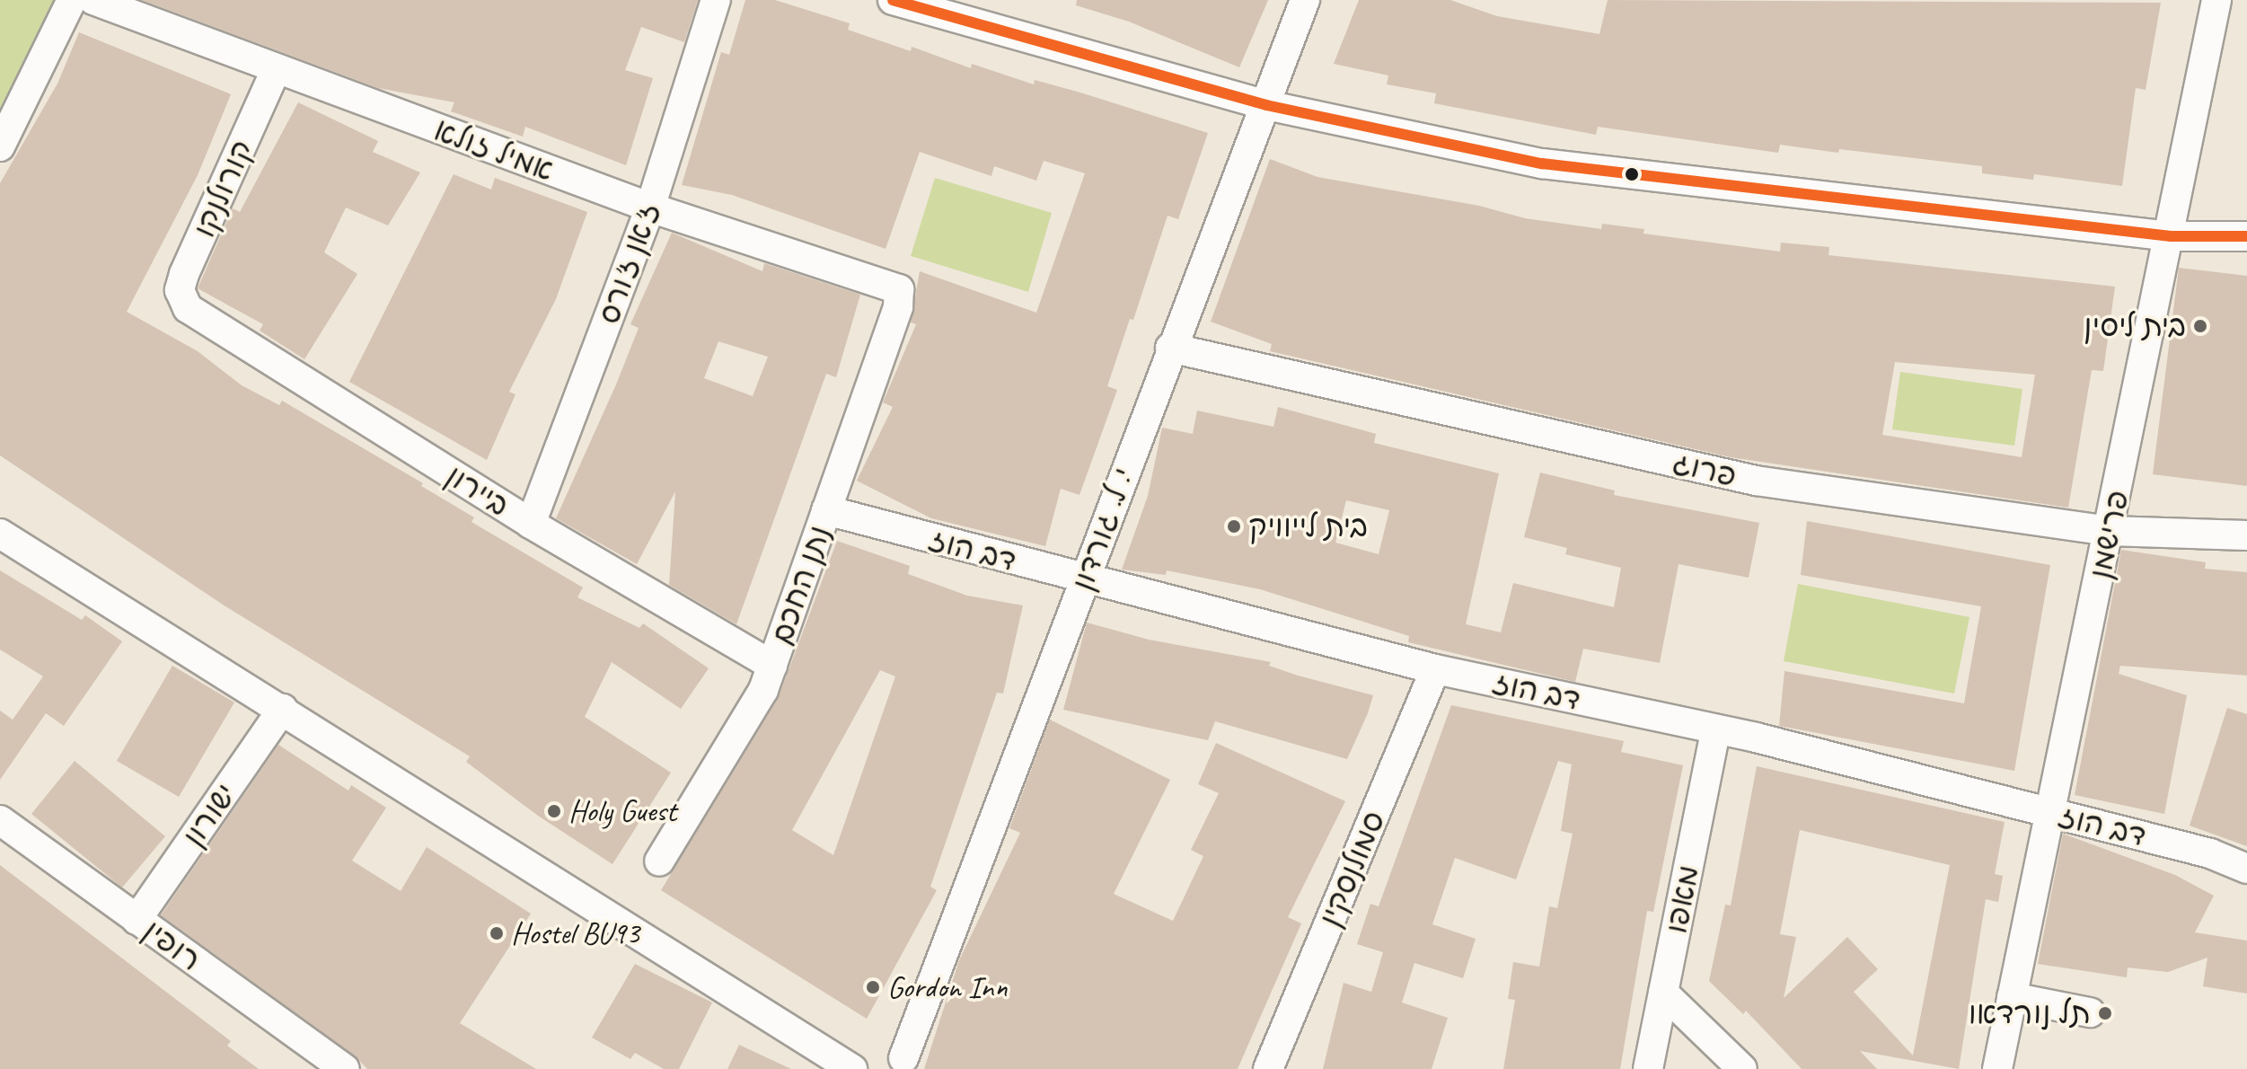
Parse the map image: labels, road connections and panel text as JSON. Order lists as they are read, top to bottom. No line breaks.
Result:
{"streets":{"street":["אמיל זולא","קורולנקו","ז'אן ז'ורס","פרוג","ביירון","י. ל. גורדון","פרישמן","דב הוז","נתן החכם","ישורון","סמולנסקין","מאפו","רופין"]},"crossings":[["אמיל זולא","קורולנקו"],["אמיל זולא","ז'אן ז'ורס"],["אמיל זולא","נתן החכם"],["קורולנקו","ביירון"],["ז'אן ז'ורס","ביירון"],["פרוג","י. ל. גורדון"],["פרוג","פרישמן"],["ביירון","נתן החכם"],["י. ל. גורדון","דב הוז"],["פרישמן","דב הוז"],["דב הוז","נתן החכם"],["דב הוז","סמולנסקין"],["דב הוז","מאפו"],["ישורון","רופין"]],"places":["בית ליסין","בית לייוויק","Holy Guest","Hostel BU93","Gordon Inn","תל נורדאו"]}
